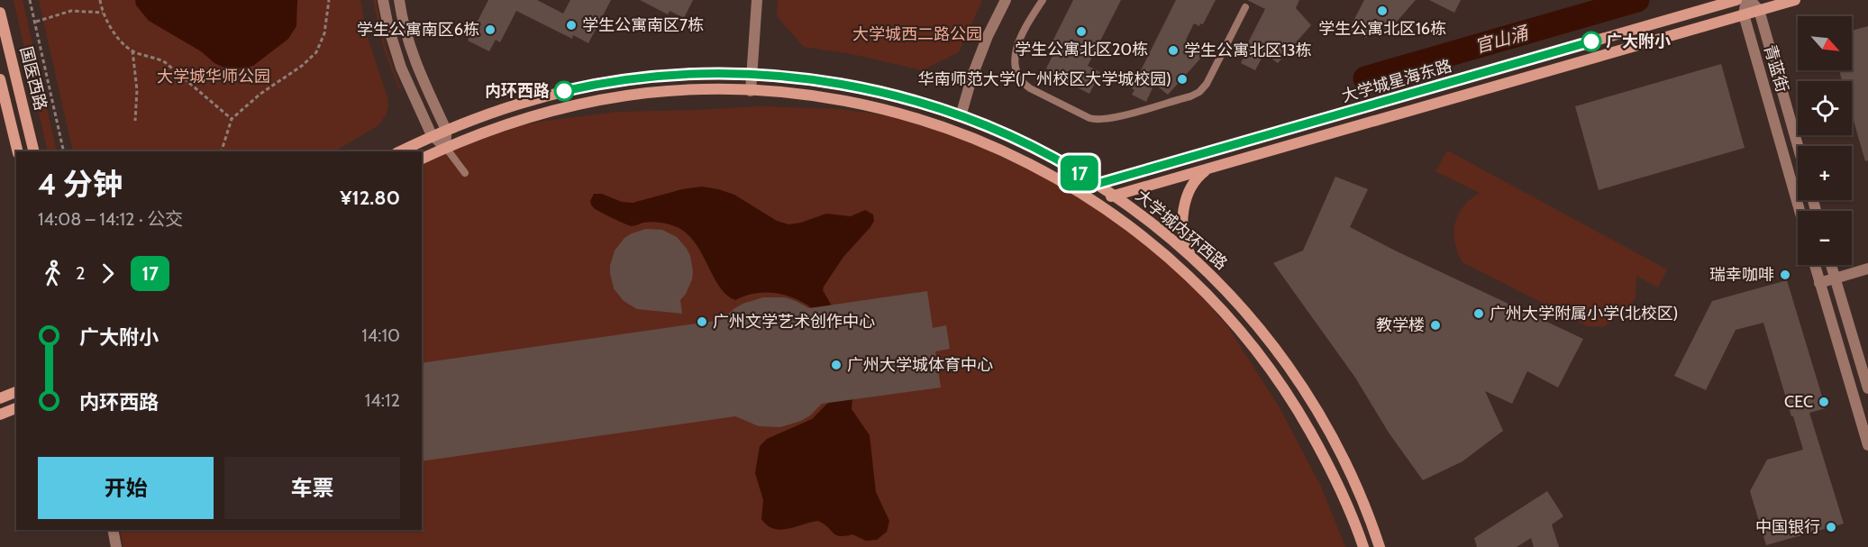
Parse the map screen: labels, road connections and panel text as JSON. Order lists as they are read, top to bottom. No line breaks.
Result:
{"streets":{"main road":["国医西路","大学城星海东路","大学城内环西路"],"street":["青蓝街"]},"crossings":[["青蓝街","大学城星海东路"],["大学城星海东路","大学城内环西路"]],"water":["官山涌"],"parks":["大学城西二路公园","大学城华师公园"],"places":["学生公寓北区16栋","学生公寓南区7栋","学生公寓南区6栋","学生公寓北区20栋","广大附小","学生公寓北区13栋","华南师范大学(广州校区大学城校园)","内环西路","瑞幸咖啡","广州大学附属小学(北校区)","广州文学艺术创作中心","教学楼","广州大学城体育中心","CEC","中国银行"],"lines":["bus line 17"],"north":"bottom right","page":{"on_map":"17","map_buttons":["+","−"],"heading":["4 分钟","14:08 – 14:12 · 公交","¥12.80"],"legs":["2","17"],"list":[{"name":"广大附小","value":"14:10"},{"name":"内环西路","value":"14:12"}],"buttons":["开始","车票"]}}
